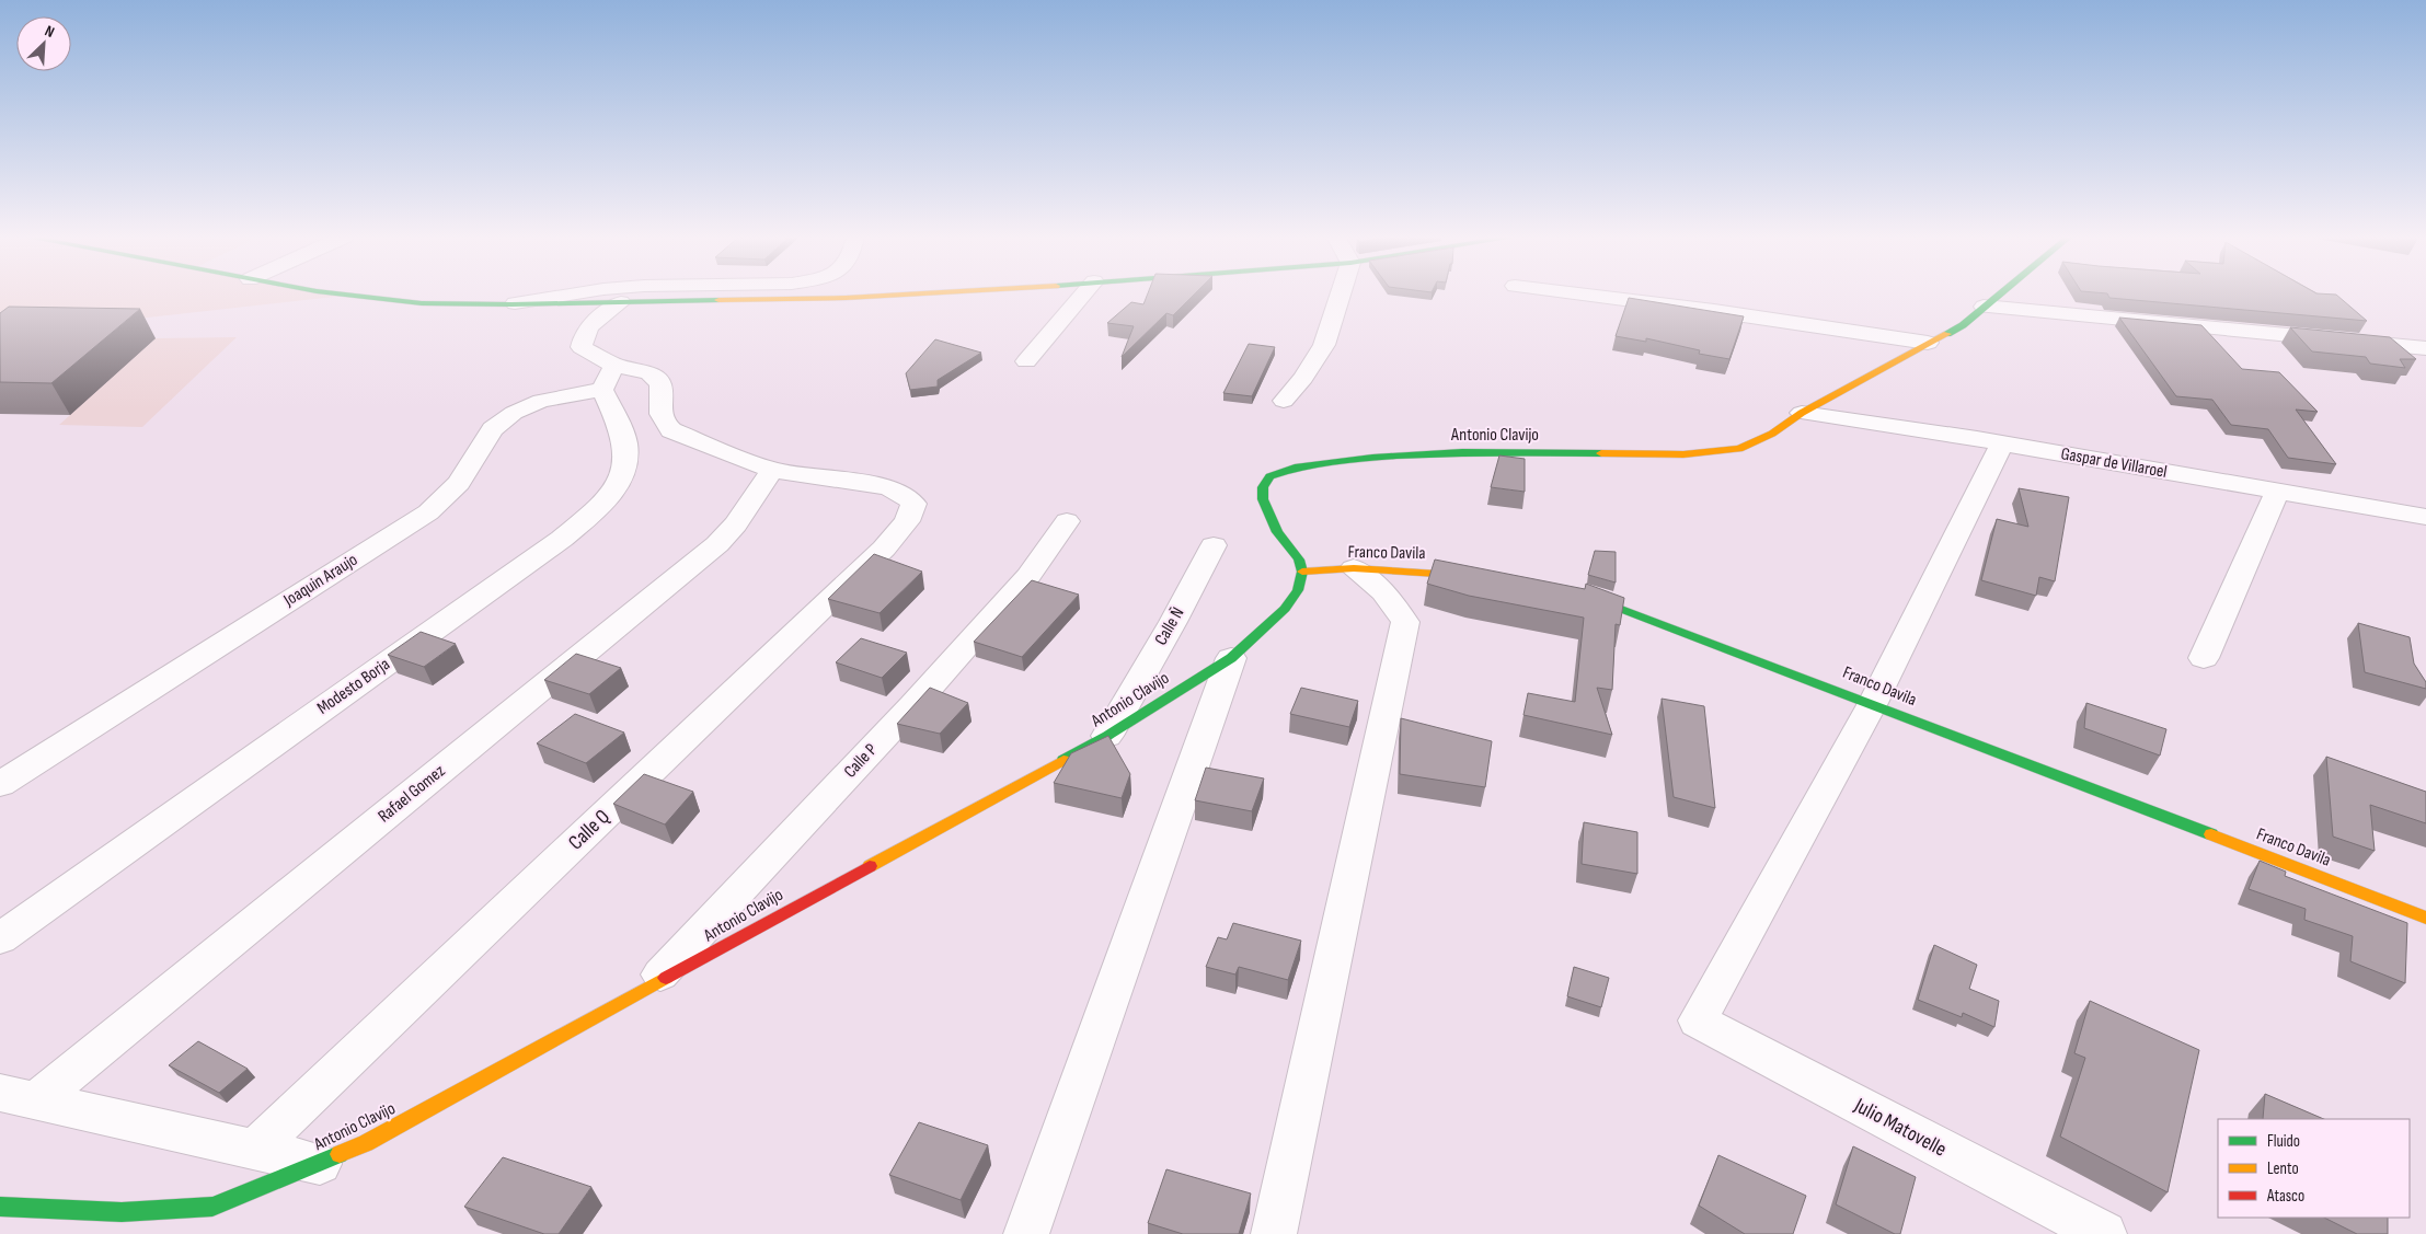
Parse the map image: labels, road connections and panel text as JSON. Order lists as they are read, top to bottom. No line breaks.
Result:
{"streets":{"street":["Antonio Clavijo","Gaspar de Villaroel","Franco Davila","Joaquin Araujo","Calle Ñ","Modesto Borja","Calle P","Rafael Gomez","Calle Q","Julio Matovelle"]},"crossings":[["Antonio Clavijo","Gaspar de Villaroel"],["Antonio Clavijo","Franco Davila"],["Antonio Clavijo","Calle Ñ"],["Antonio Clavijo","Calle P"],["Franco Davila","Julio Matovelle"],["Joaquin Araujo","Modesto Borja"],["Rafael Gomez","Calle Q"]],"legend":["Fluido","Lento","Atasco"],"north":"top right"}
